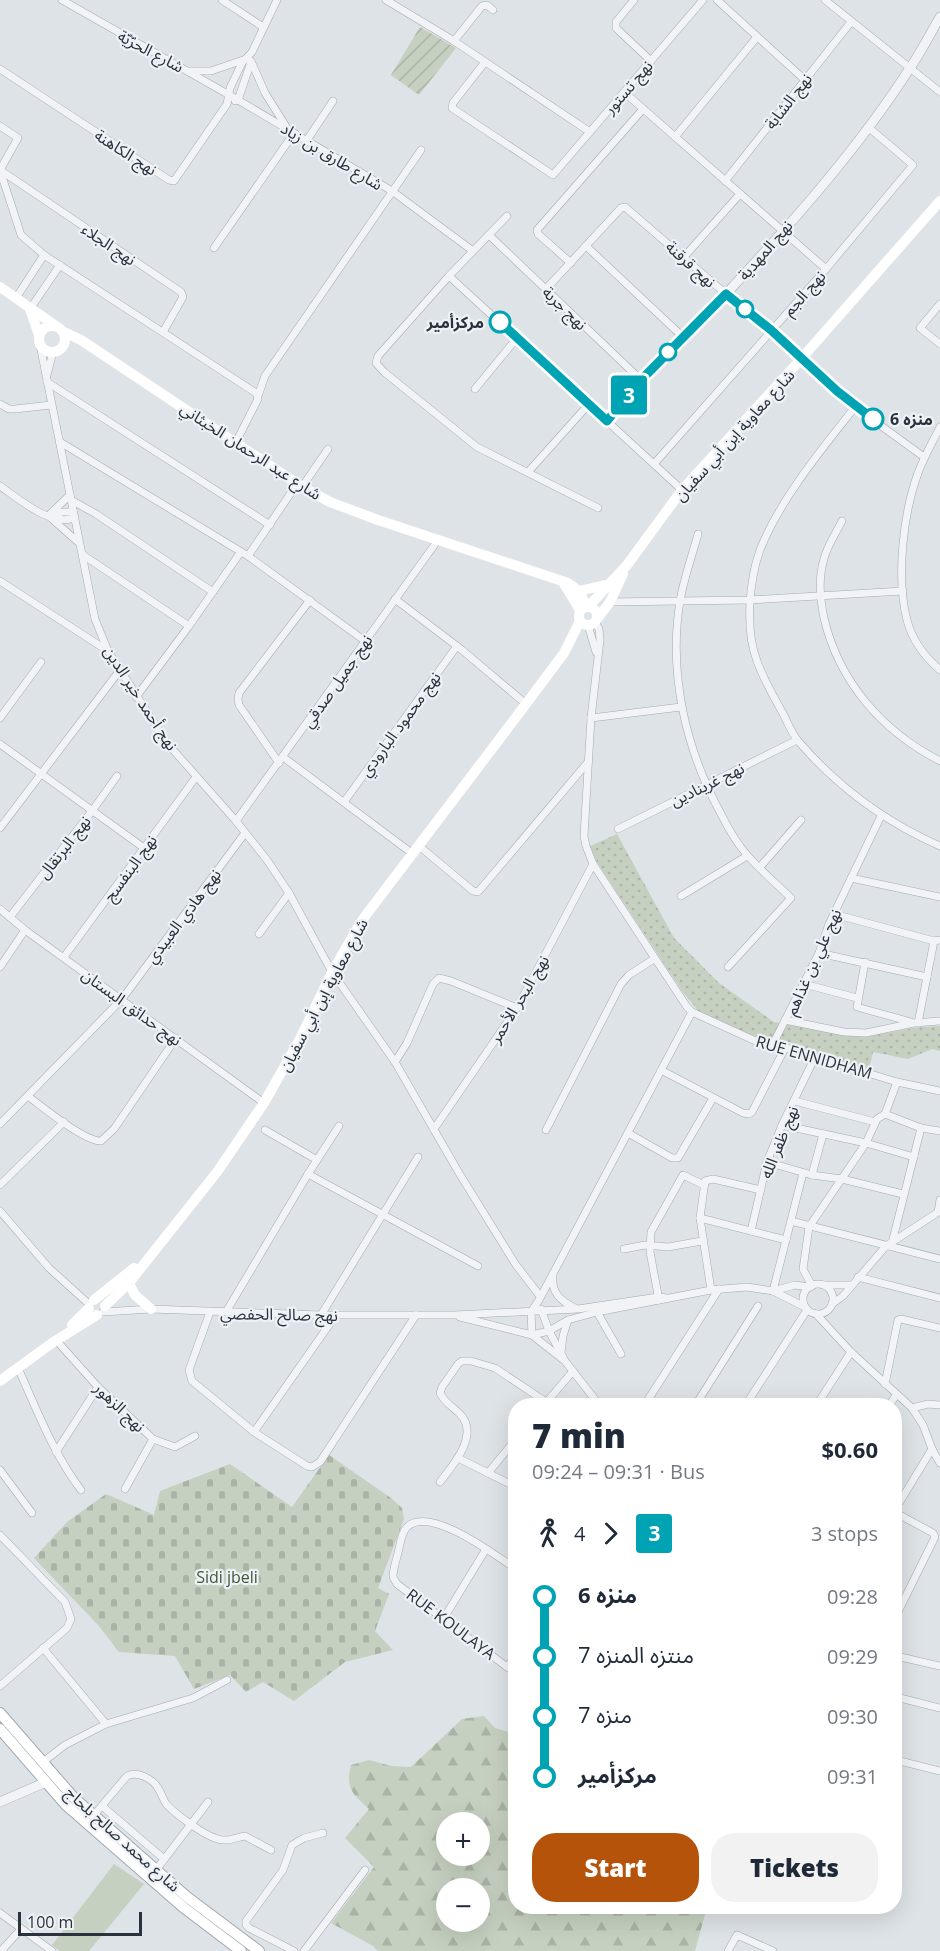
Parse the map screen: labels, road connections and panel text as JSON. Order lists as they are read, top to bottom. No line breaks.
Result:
{"streets":{"main road":["شارع معاوية إبن أبي سفيان","شارع عبد الرحمان الخبثاني","شارع محمد صالح بلحاج"],"street":["شارع الحرّيّة","نهج تستور","نهج الشابة","نهج الكاهنة","شارع طارق بن زياد","نهج الجلاء","نهج المهدية","نهج قرقنة","نهج الجم","نهج جربة","نهج جميل صدقي","نهج أحمد خير الدين","نهج محمود البارودي","نهج غرينادين","نهج البرتقال","نهج البنفسج","نهج هادي العبيدي","نهج علي بن غذاهم","نهج البحر الأحمر","نهج حدائق البستان","RUE ENNIDHAM","نهج ظفر الله","نهج صالح الحفصي","نهج الزهور","RUE KOULAYA"]},"crossings":[["شارع الحرّيّة","شارع طارق بن زياد"],["نهج المهدية","نهج قرقنة"],["نهج المهدية","نهج الجم"],["نهج المهدية","نهج جربة"],["نهج قرقنة","نهج الجم"],["نهج قرقنة","شارع معاوية إبن أبي سفيان"],["شارع معاوية إبن أبي سفيان","نهج أحمد خير الدين"],["شارع معاوية إبن أبي سفيان","نهج حدائق البستان"],["شارع معاوية إبن أبي سفيان","نهج صالح الحفصي"],["شارع معاوية إبن أبي سفيان","نهج الزهور"],["شارع عبد الرحمان الخبثاني","نهج جميل صدقي"],["شارع عبد الرحمان الخبثاني","نهج أحمد خير الدين"],["نهج جميل صدقي","نهج أحمد خير الدين"],["نهج أحمد خير الدين","نهج البنفسج"],["نهج أحمد خير الدين","نهج هادي العبيدي"],["نهج أحمد خير الدين","نهج البحر الأحمر"],["نهج البرتقال","نهج حدائق البستان"],["نهج البنفسج","نهج حدائق البستان"],["نهج هادي العبيدي","نهج حدائق البستان"],["RUE ENNIDHAM","نهج ظفر الله"]],"parks":["Sidi jbeli"],"places":["مركزأمير","منزه 6"],"lines":["bus line 3"],"scale_bar":"100 m","page":{"on_map":"3","heading":["7 min","09:24 – 09:31 · Bus","$0.60"],"legs":["4","3","3 stops"],"list":[{"name":"منزه 6","value":"09:28"},{"name":"منتزه المنزه 7","value":"09:29"},{"name":"منزه 7","value":"09:30"},{"name":"مركزأمير","value":"09:31"}],"map_buttons":["+","−"],"buttons":["Start","Tickets"],"scale":"100 m"}}
